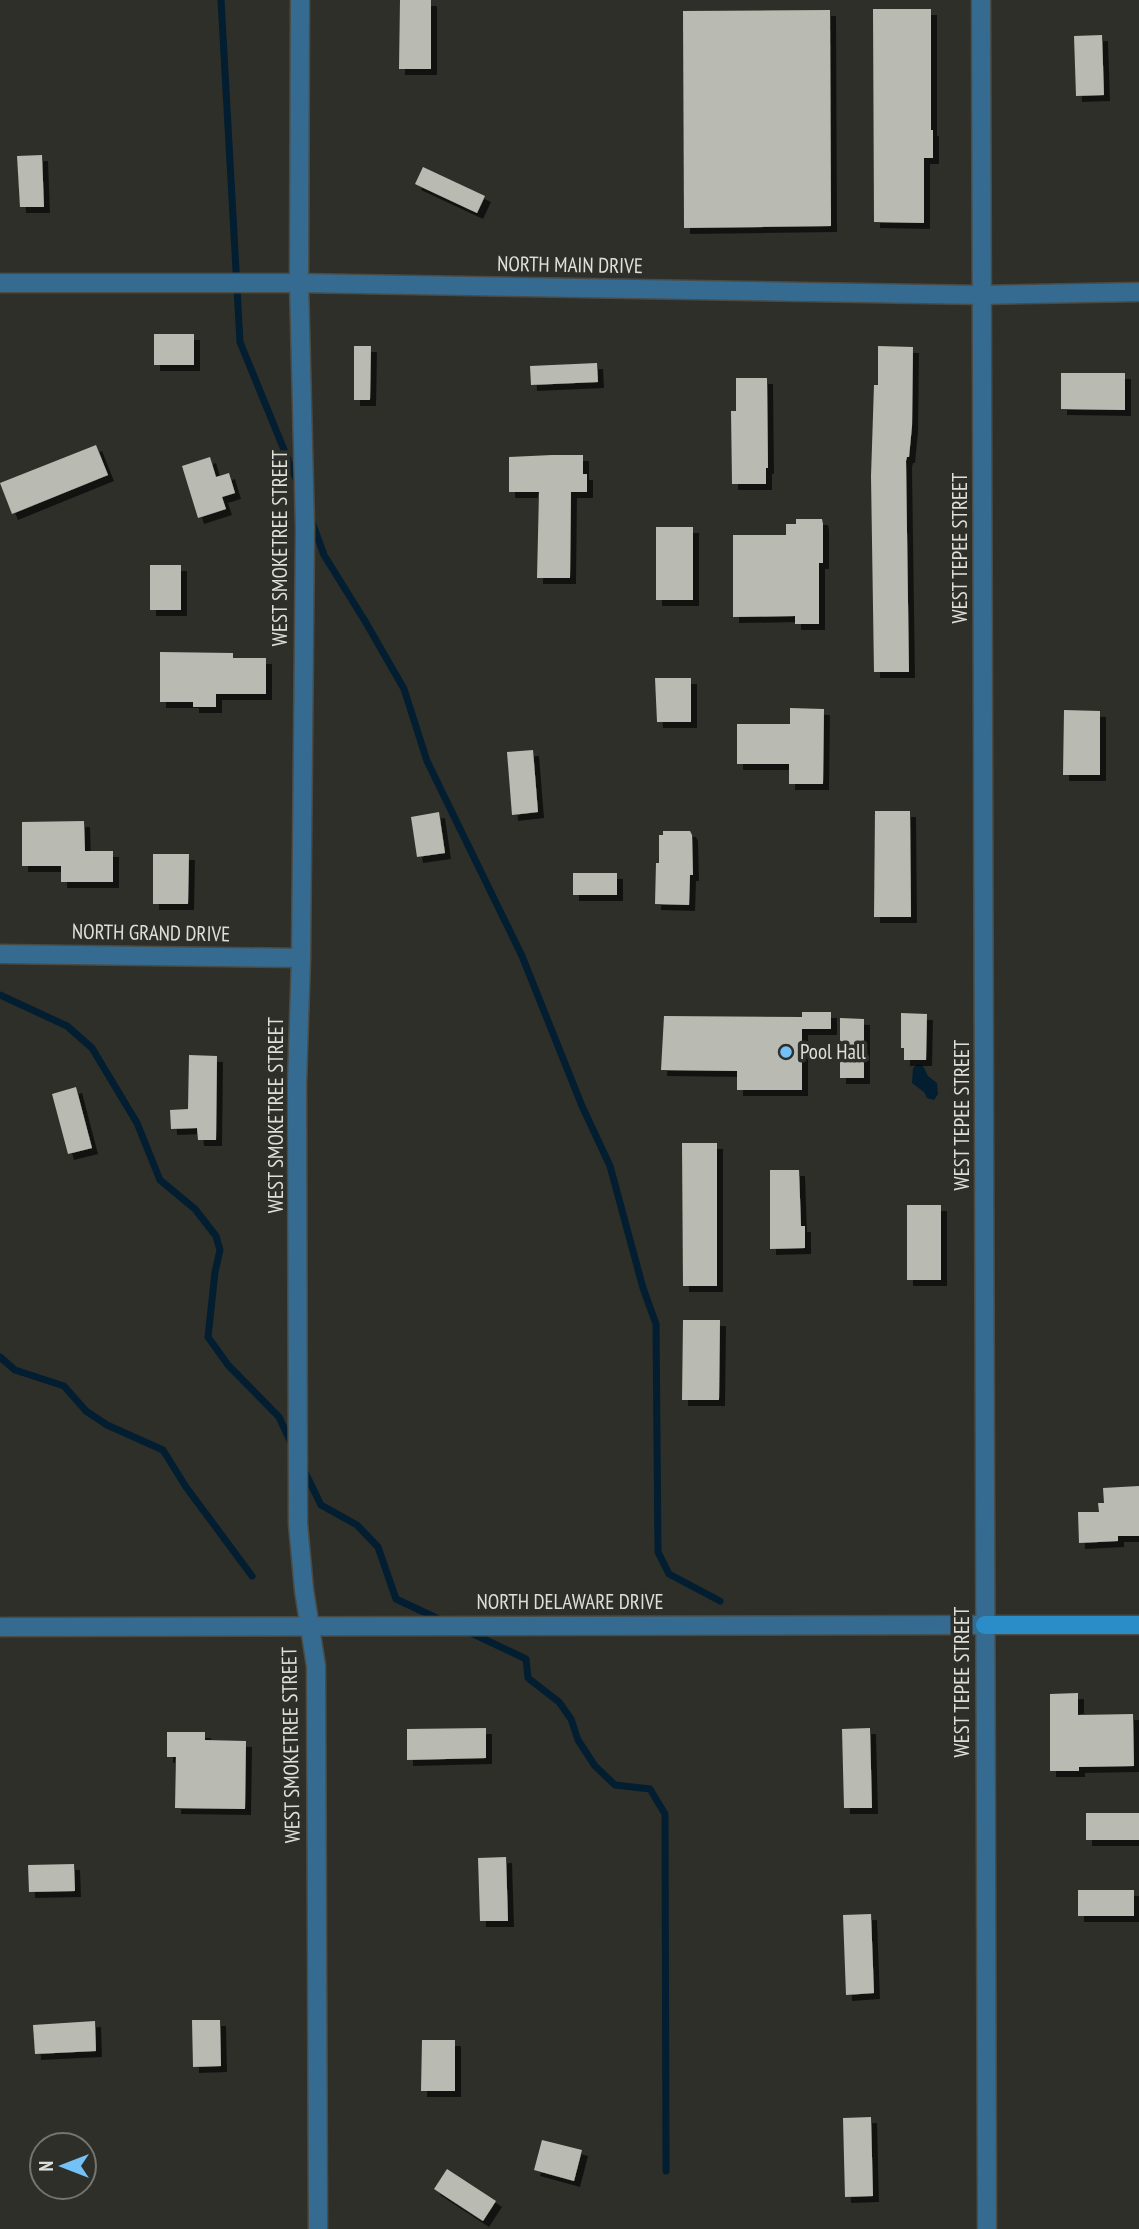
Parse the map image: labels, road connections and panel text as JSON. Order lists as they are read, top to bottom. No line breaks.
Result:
{"streets":{"street":["NORTH MAIN DRIVE","WEST SMOKETREE STREET","WEST TEPEE STREET","NORTH GRAND DRIVE","NORTH DELAWARE DRIVE"]},"crossings":[["NORTH MAIN DRIVE","WEST SMOKETREE STREET"],["NORTH MAIN DRIVE","WEST TEPEE STREET"],["WEST SMOKETREE STREET","NORTH GRAND DRIVE"],["WEST SMOKETREE STREET","NORTH DELAWARE DRIVE"],["WEST TEPEE STREET","NORTH DELAWARE DRIVE"]],"places":["Pool Hall"],"north":"left"}
